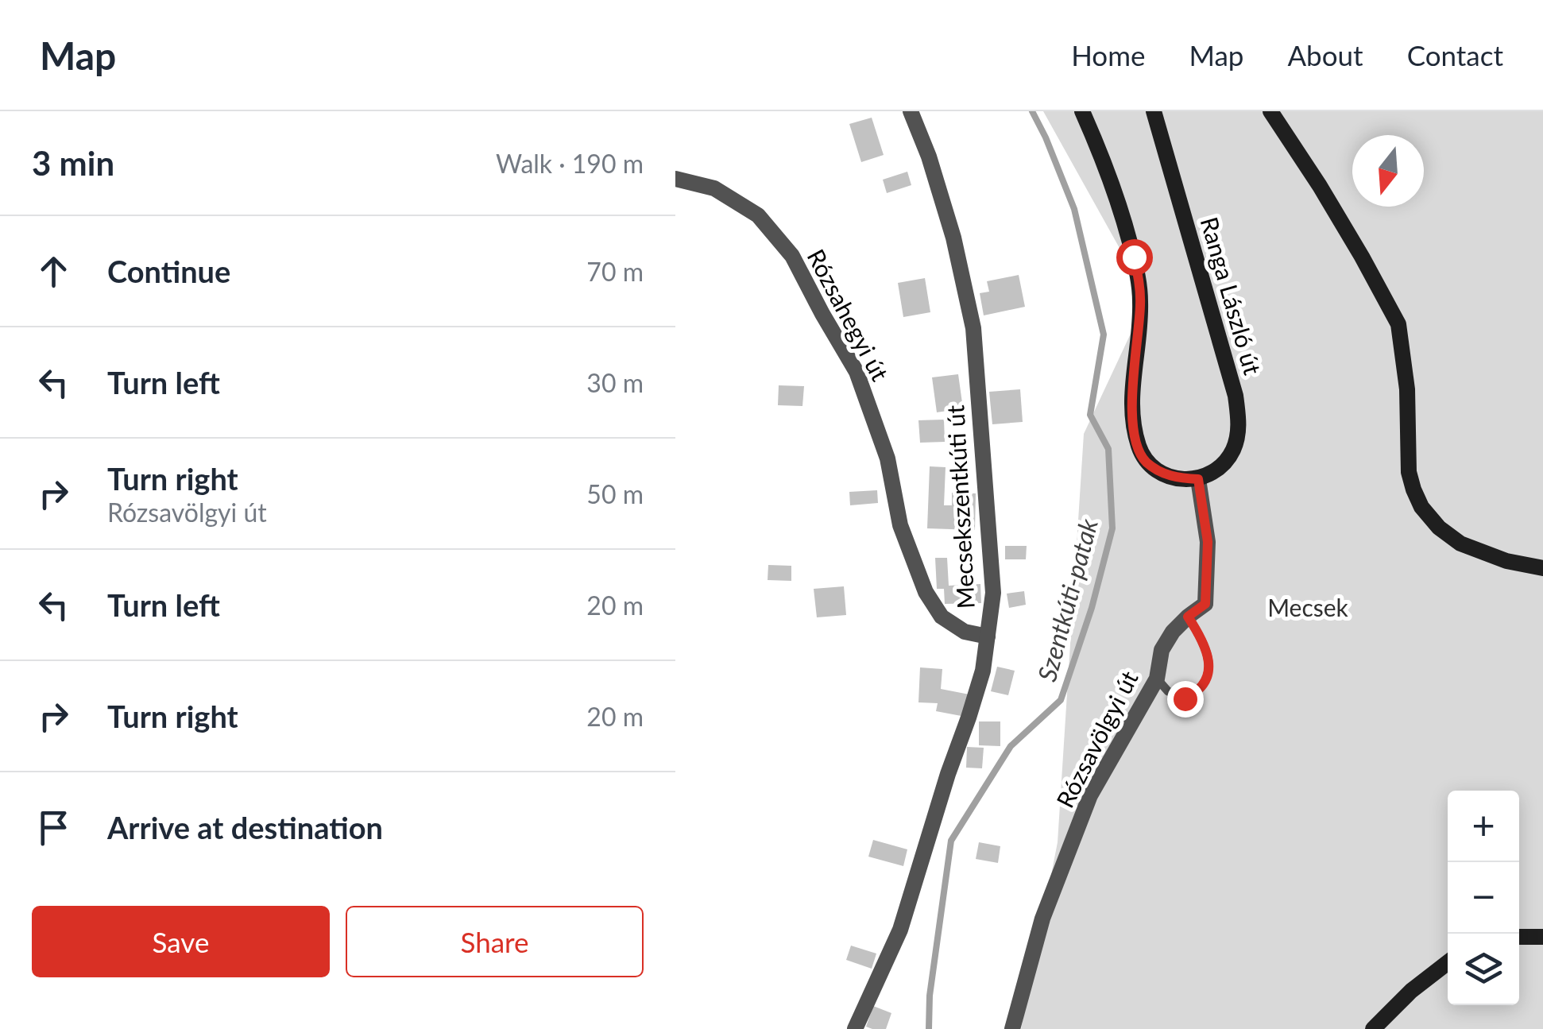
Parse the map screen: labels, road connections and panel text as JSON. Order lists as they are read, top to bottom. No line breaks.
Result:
{"streets":{"main road":["Ranga László út"],"street":["Rózsahegyi út","Mecsekszentkúti út","Rózsavölgyi út"]},"crossings":[["Ranga László út","Rózsavölgyi út"],["Rózsahegyi út","Mecsekszentkúti út"]],"water":["Szentkúti-patak"],"parks":["Mecsek"],"north":"bottom","page":{"header":"Map","nav":["Home","Map","About","Contact"],"heading":["3 min","Walk · 190 m"],"list":[["Continue","70 m"],["Turn left","30 m"],["Turn right","Rózsavölgyi út","50 m"],["Turn left","20 m"],["Turn right","20 m"],"Arrive at destination"],"map_buttons":["+","−"],"buttons":["Save","Share"]}}
